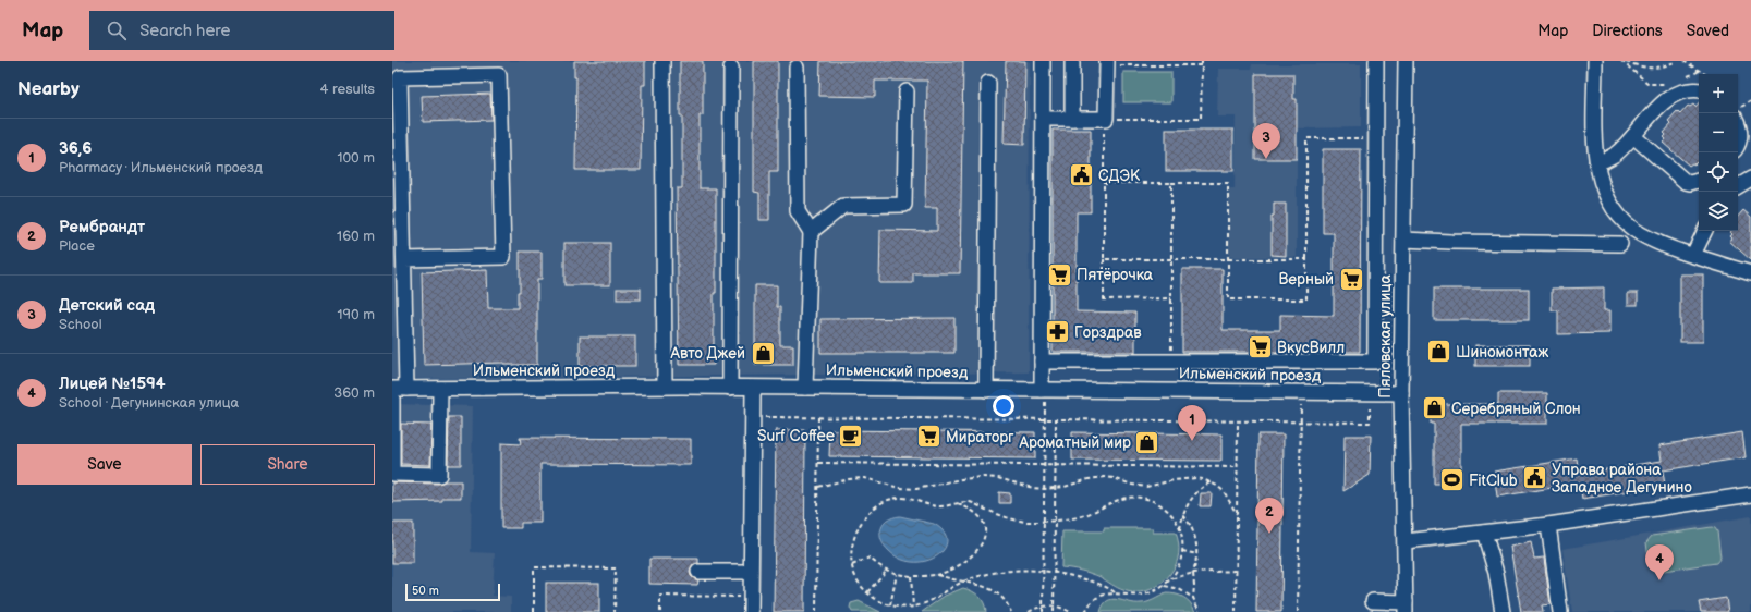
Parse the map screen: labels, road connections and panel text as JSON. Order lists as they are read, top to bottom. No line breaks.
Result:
{"streets":{"street":["Пяловская улица","Ильменский проезд"]},"crossings":[["Пяловская улица","Ильменский проезд"]],"places":{"public building":["СДЭК","Управа района Западное Дегунино"],"supermarket":["Пятёрочка","Верный","ВкусВилл","Мираторг"],"pharmacy":["Горздрав"],"shop":["Шиномонтаж","Авто Джей","Серебряный Слон","Ароматный мир"],"cafe":["Surf Coffee"],"sports":["FitClub"]},"scale_bar":"50 m","page":{"header":"Map","search":"Search here","nav":["Map","Directions","Saved"],"heading":["Nearby","4 results"],"map_buttons":["+","−"],"list":[{"mark":"1","name":"36,6","note":"Pharmacy · Ильменский проезд","value":"100 m"},{"mark":"2","name":"Рембрандт","note":"Place","value":"160 m"},{"mark":"3","name":"Детский сад","note":"School","value":"190 m"},{"mark":"4","name":"Лицей №1594","note":"School · Дегунинская улица","value":"360 m"}],"pins":["3","1","2","4"],"buttons":["Save","Share"],"scale":"50 m"}}
